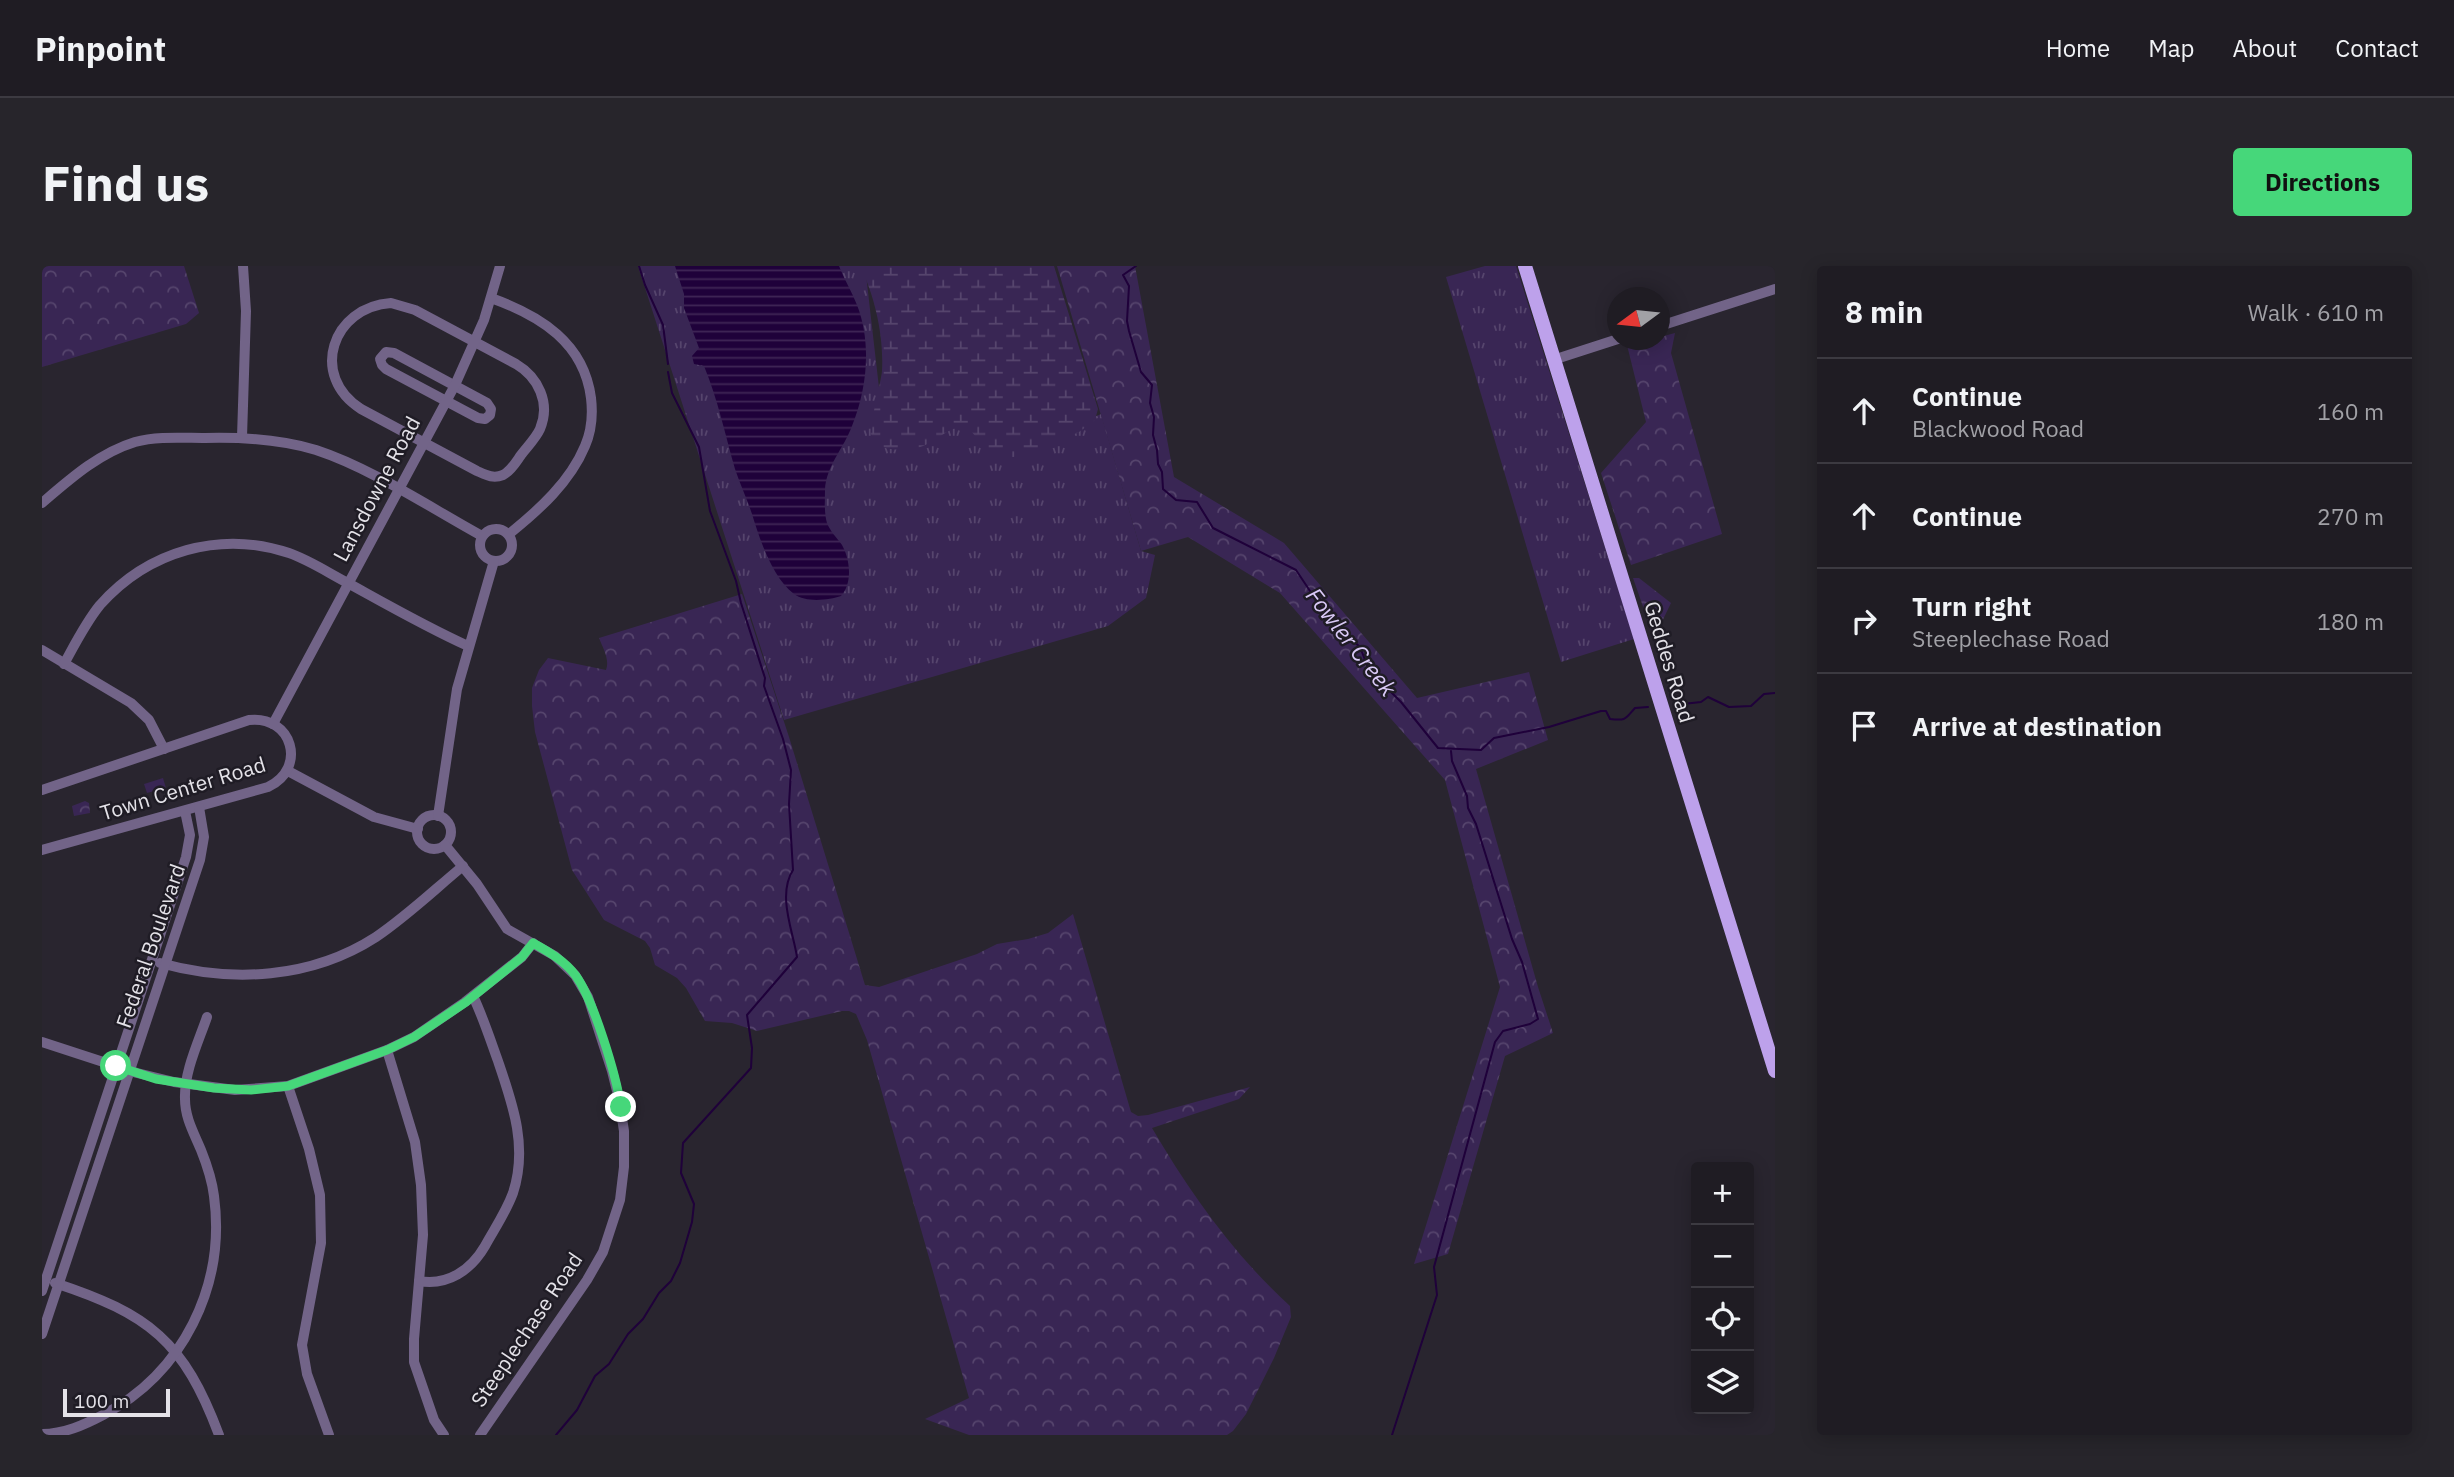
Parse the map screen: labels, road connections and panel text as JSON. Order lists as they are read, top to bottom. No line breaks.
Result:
{"streets":{"main road":["Geddes Road"],"street":["Lansdowne Road","Town Center Road","Federal Boulevard","Steeplechase Road"]},"crossings":[["Lansdowne Road","Town Center Road"],["Town Center Road","Federal Boulevard"]],"water":["Fowler Creek"],"scale_bar":"100 m","north":"left","page":{"header":"Pinpoint","nav":["Home","Map","About","Contact"],"buttons":"Directions","title":"Find us","heading":["8 min","Walk · 610 m"],"list":[["Continue","Blackwood Road","160 m"],["Continue","270 m"],["Turn right","Steeplechase Road","180 m"],"Arrive at destination"],"map_buttons":["+","−"],"scale":"100 m"}}
